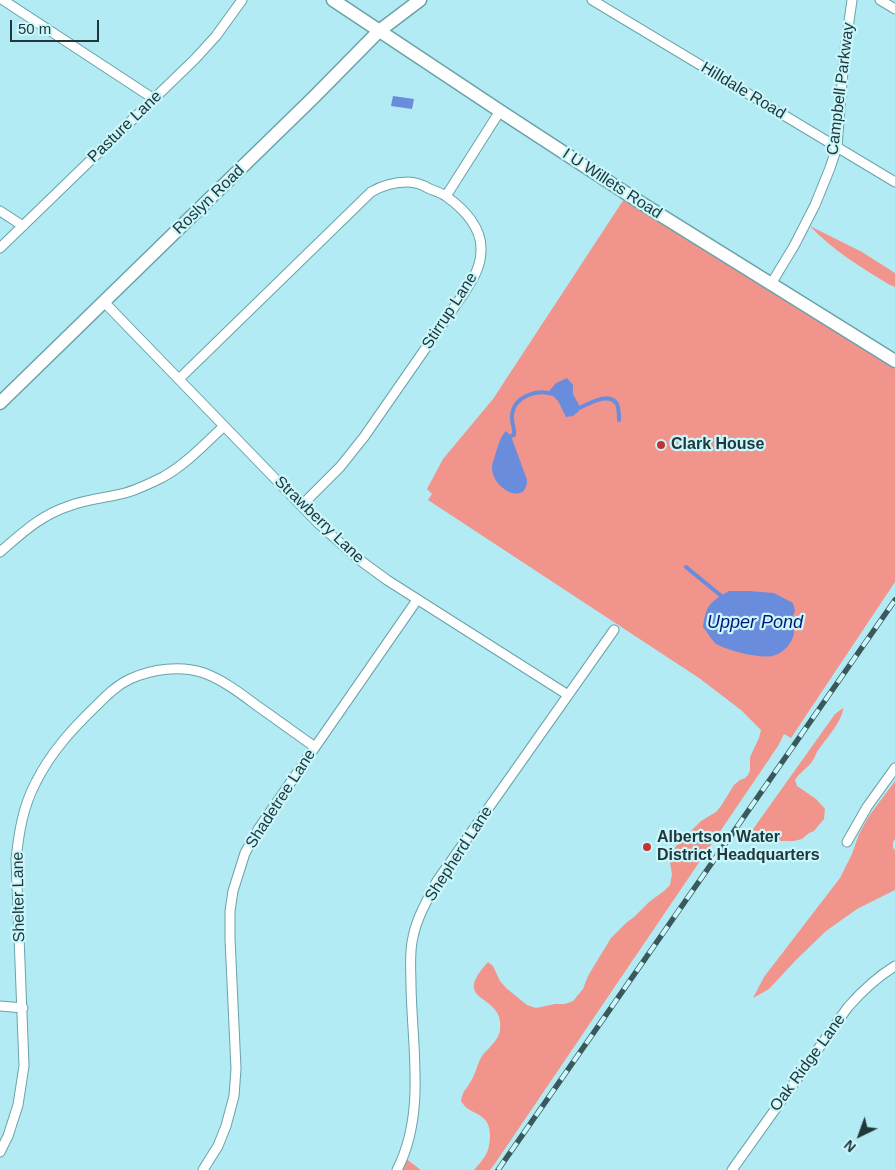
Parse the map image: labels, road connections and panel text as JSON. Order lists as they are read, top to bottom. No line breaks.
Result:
{"streets":{"main road":["I U Willets Road","Roslyn Road"],"street":["Campbell Parkway","Hilldale Road","Pasture Lane","Stirrup Lane","Strawberry Lane","Shadetree Lane","Shepherd Lane","Shelter Lane","Oak Ridge Lane"]},"crossings":[["Campbell Parkway","Hilldale Road"],["Campbell Parkway","I U Willets Road"],["I U Willets Road","Roslyn Road"],["Roslyn Road","Strawberry Lane"],["Stirrup Lane","Strawberry Lane"],["Strawberry Lane","Shadetree Lane"],["Strawberry Lane","Shepherd Lane"],["Shadetree Lane","Shelter Lane"]],"water":["Upper Pond"],"places":["Clark House","Albertson Water District Headquarters"],"scale_bar":"50 m","north":"bottom left"}
